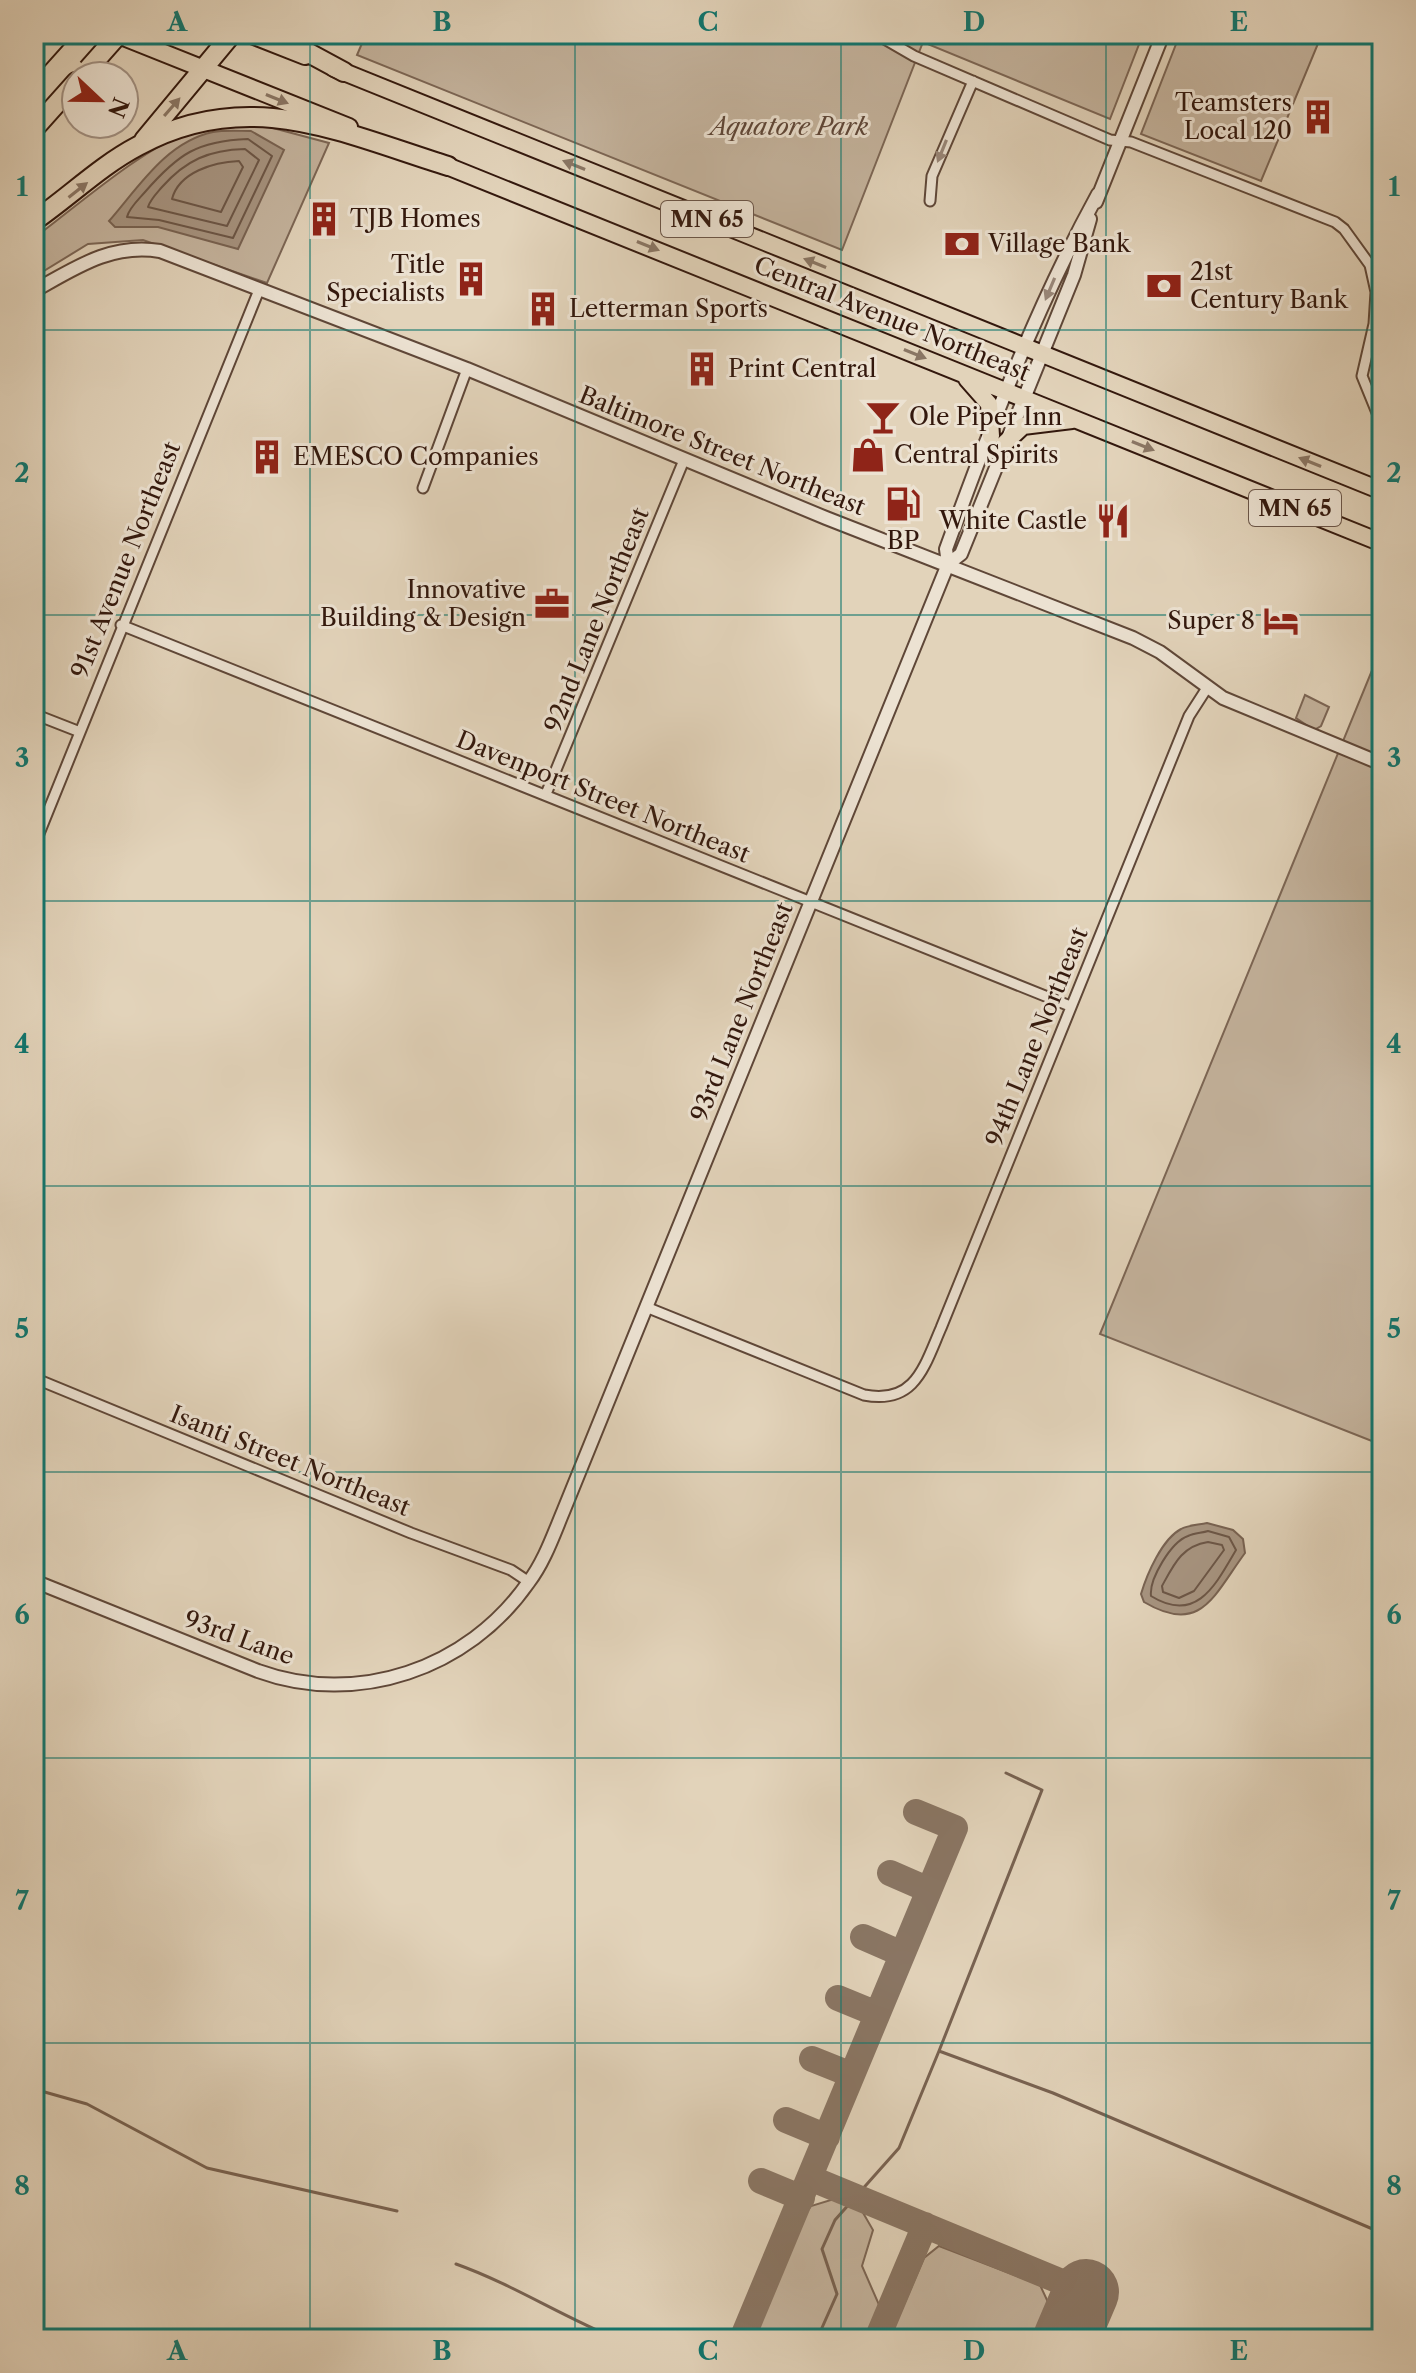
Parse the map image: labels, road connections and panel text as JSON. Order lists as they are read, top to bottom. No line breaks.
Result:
{"streets":{"highway":["MN 65","Central Avenue Northeast"],"street":["Baltimore Street Northeast","91st Avenue Northeast","92nd Lane Northeast","Davenport Street Northeast","93rd Lane Northeast","94th Lane Northeast","Isanti Street Northeast","93rd Lane"]},"crossings":[["Central Avenue Northeast","93rd Lane Northeast"],["Baltimore Street Northeast","91st Avenue Northeast"],["Baltimore Street Northeast","92nd Lane Northeast"],["Baltimore Street Northeast","93rd Lane Northeast"],["Baltimore Street Northeast","94th Lane Northeast"],["91st Avenue Northeast","Davenport Street Northeast"],["92nd Lane Northeast","Davenport Street Northeast"],["Davenport Street Northeast","93rd Lane Northeast"],["Davenport Street Northeast","94th Lane Northeast"],["93rd Lane Northeast","94th Lane Northeast"],["93rd Lane Northeast","93rd Lane"],["Isanti Street Northeast","93rd Lane"]],"parks":["Aquatore Park"],"places":{"building":["Teamsters Local 120","TJB Homes","Title Specialists","Letterman Sports","Print Central","EMESCO Companies"],"bank":["Village Bank","21st Century Bank"],"bar":["Ole Piper Inn"],"shop":["Central Spirits"],"fuel station":["BP"],"restaurant":["White Castle"],"office":["Innovative Building & Design"],"hotel":["Super 8"]},"north":"right","grid":{"columns":["A","B","C","D","E"],"rows":["1","2","3","4","5","6","7","8"]}}
